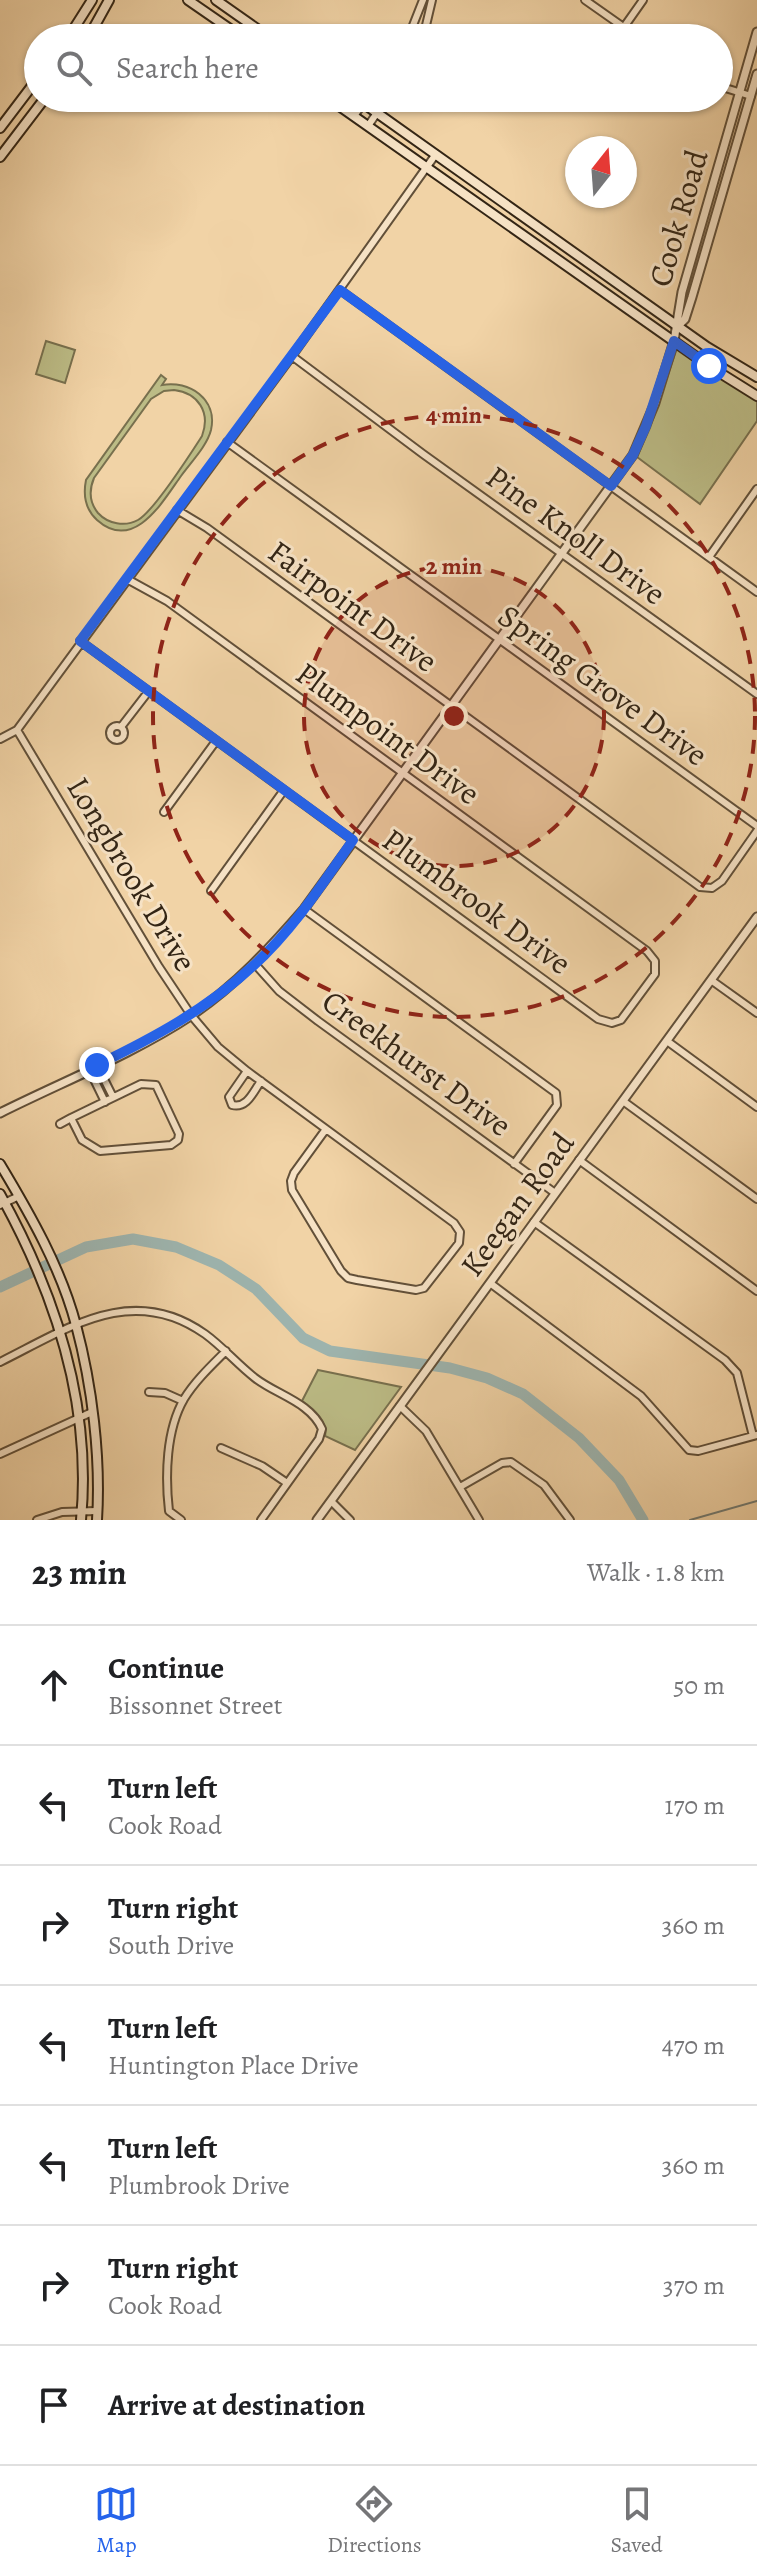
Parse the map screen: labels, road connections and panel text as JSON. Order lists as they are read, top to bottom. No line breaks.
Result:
{"streets":{"street":["Cook Road","Pine Knoll Drive","Fairpoint Drive","Spring Grove Drive","Plumpoint Drive","Longbrook Drive","Plumbrook Drive","Creekhurst Drive","Keegan Road"]},"crossings":[["Cook Road","Pine Knoll Drive"],["Cook Road","Fairpoint Drive"],["Cook Road","Spring Grove Drive"],["Cook Road","Plumpoint Drive"],["Cook Road","Longbrook Drive"],["Cook Road","Plumbrook Drive"],["Cook Road","Creekhurst Drive"],["Fairpoint Drive","Spring Grove Drive"],["Plumpoint Drive","Plumbrook Drive"],["Creekhurst Drive","Keegan Road"]],"north":"top","page":{"search":"Search here","heading":["23 min","Walk · 1.8 km"],"list":[["Continue","Bissonnet Street","50 m"],["Turn left","Cook Road","170 m"],["Turn right","South Drive","360 m"],["Turn left","Huntington Place Drive","470 m"],["Turn left","Plumbrook Drive","360 m"],["Turn right","Cook Road","370 m"],"Arrive at destination"],"nav":["Map","Directions","Saved"]},"rings":["4 min","2 min"]}
